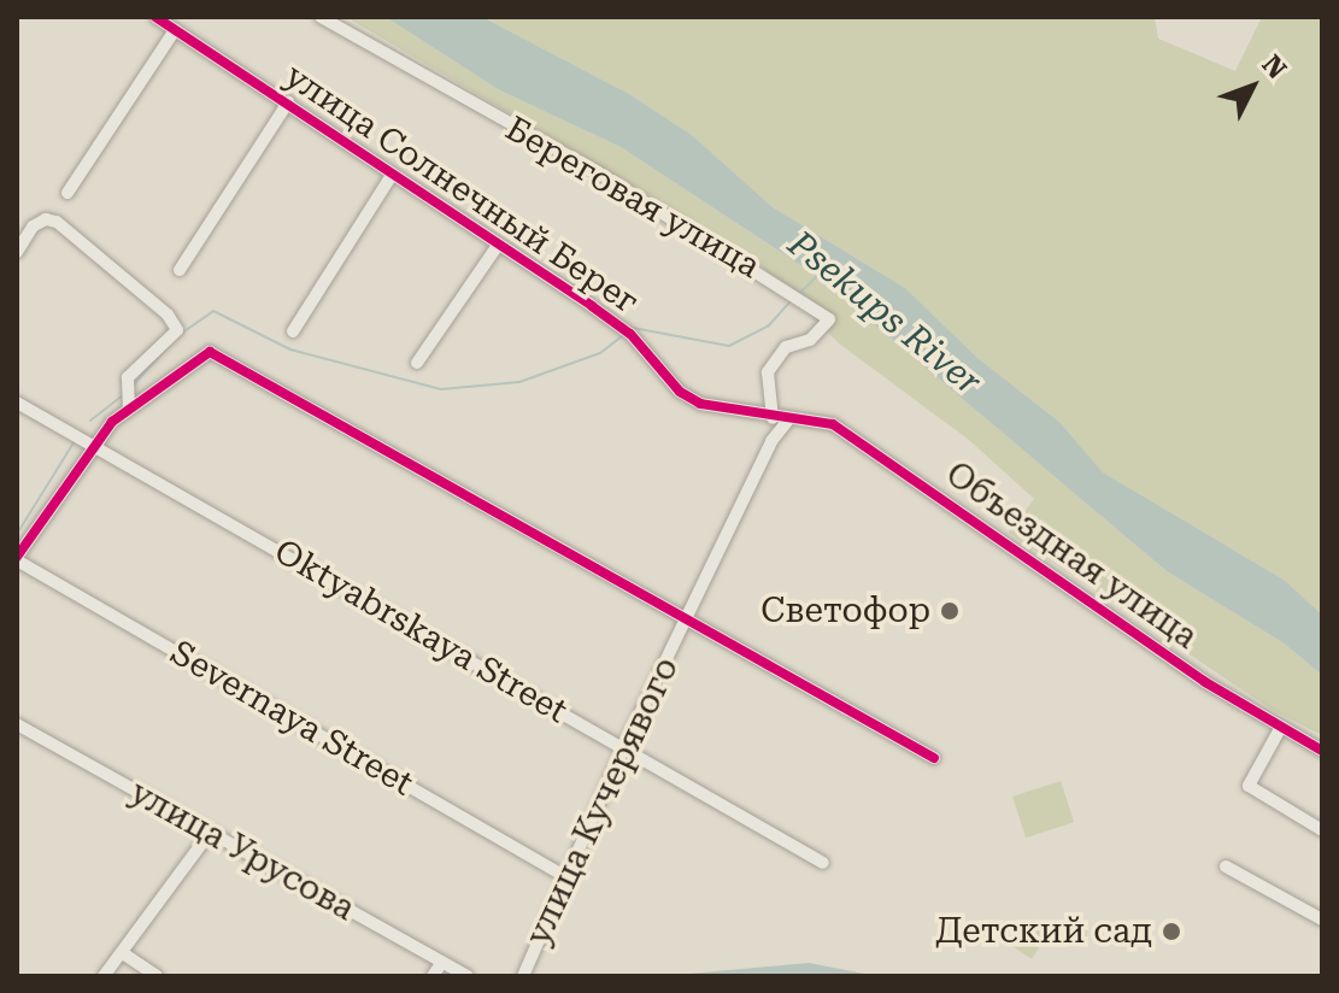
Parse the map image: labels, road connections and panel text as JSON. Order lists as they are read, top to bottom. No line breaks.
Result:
{"streets":{"street":["улица Солнечный Берег","Береговая улица","Объездная улица","Oktyabrskaya Street","Severnaya Street","улица Кучерявого","улица Урусова"]},"crossings":[["улица Солнечный Берег","Береговая улица"],["улица Солнечный Берег","Объездная улица"],["улица Солнечный Берег","улица Кучерявого"],["Объездная улица","улица Кучерявого"],["Oktyabrskaya Street","улица Кучерявого"],["Severnaya Street","улица Кучерявого"]],"water":["Psekups River"],"places":["Светофор","Детский сад"],"north":"top right"}
